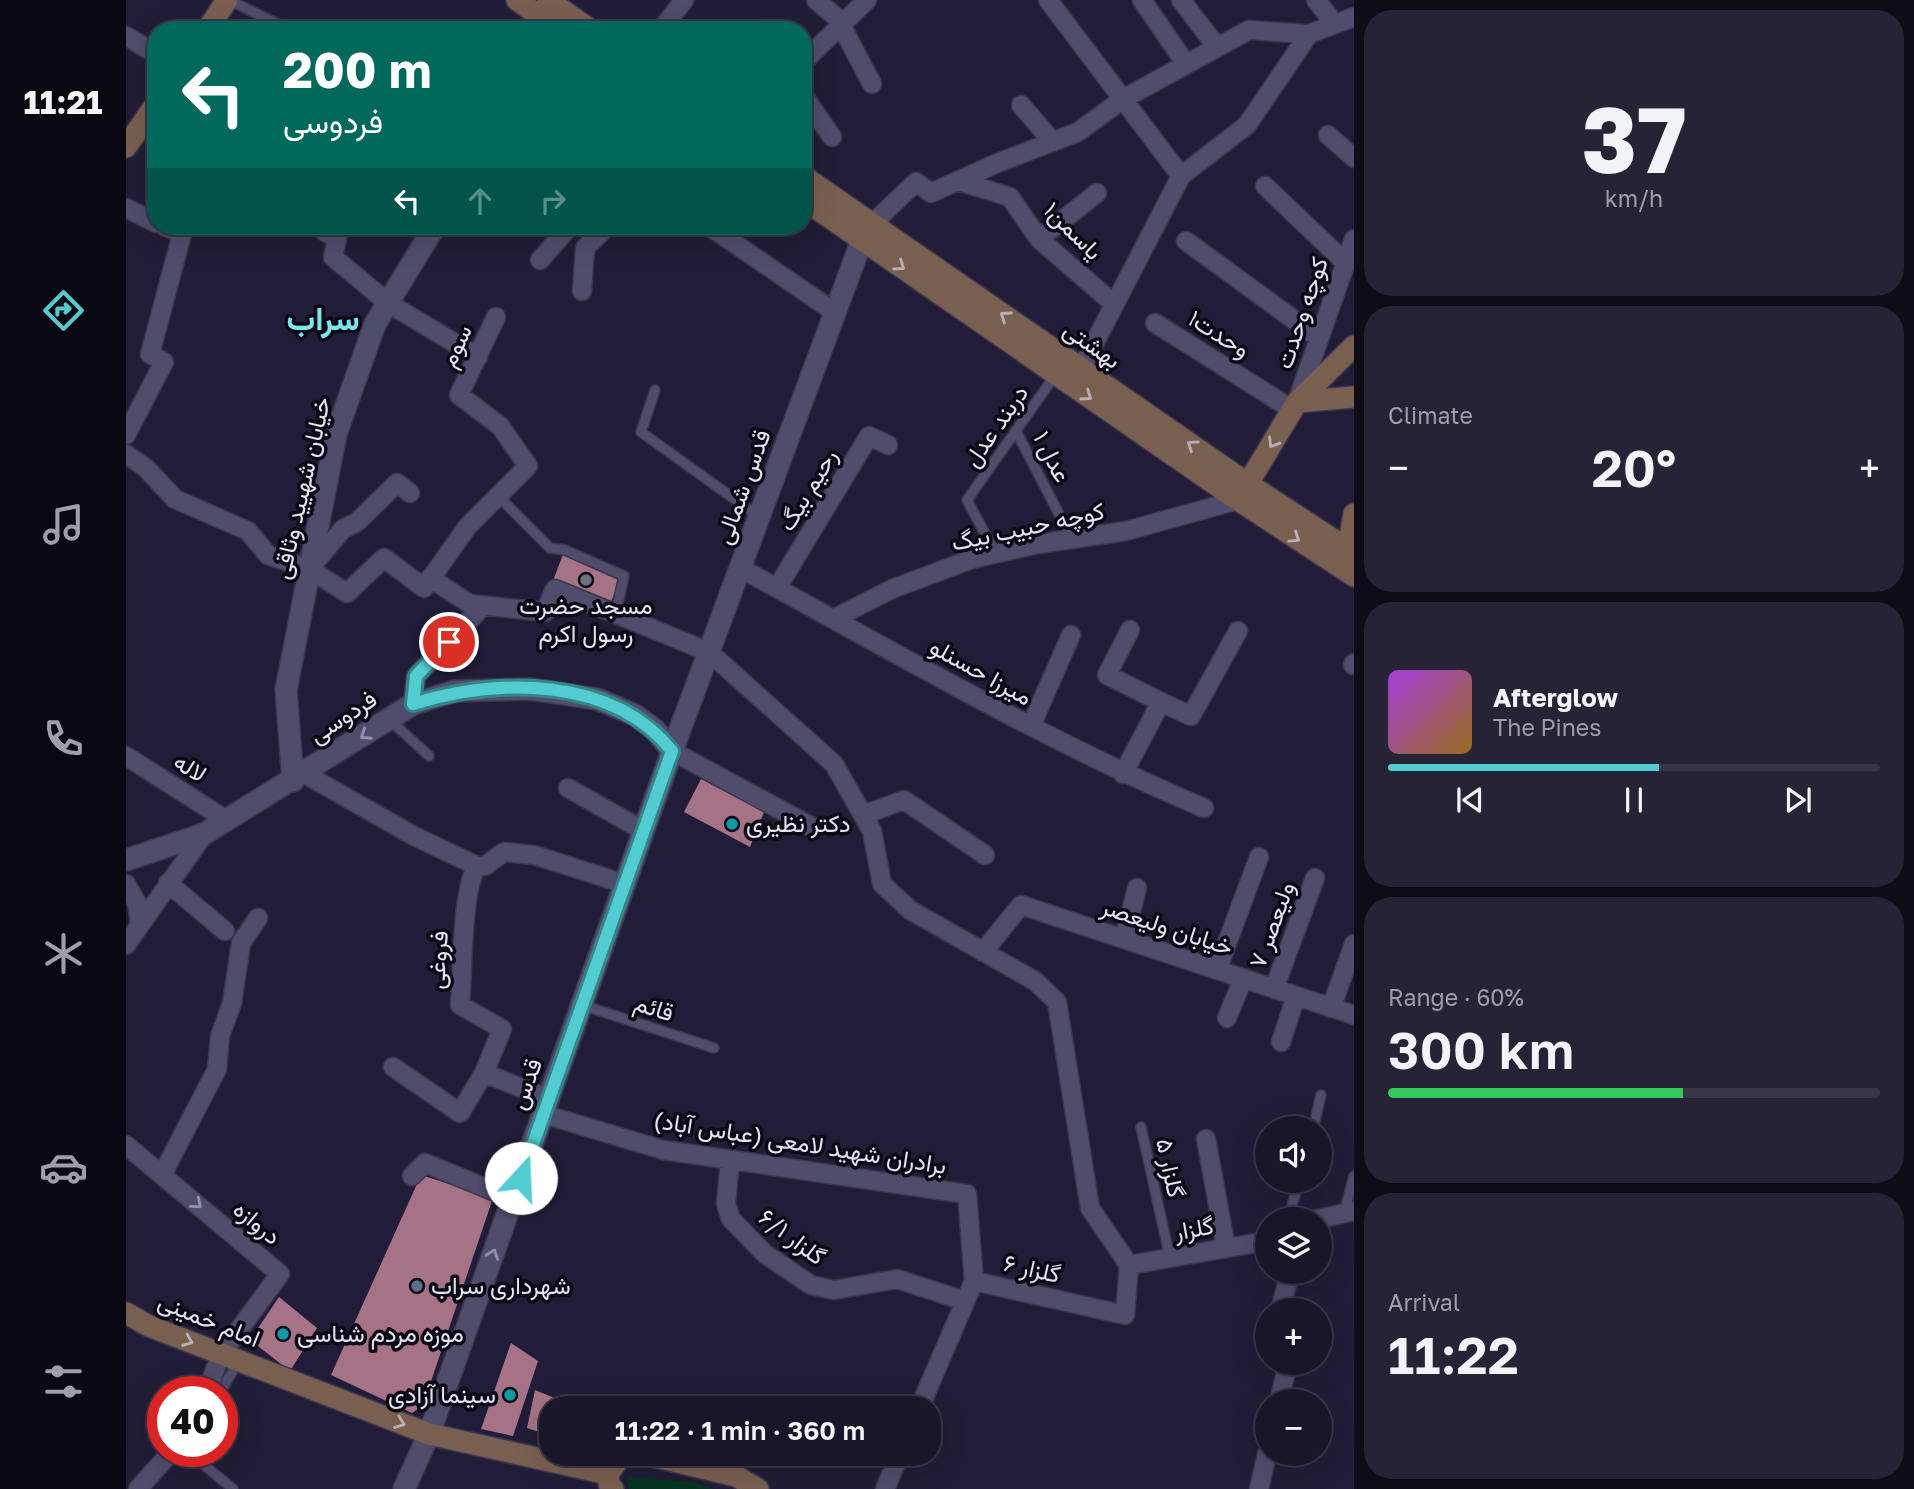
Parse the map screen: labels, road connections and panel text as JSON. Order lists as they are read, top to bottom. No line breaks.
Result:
{"streets":{"main road":["بهشتی","امام خمینی"],"street":["یاسمن۱","کوچه وحدت","وحدت۱","سوم","قدس شمالی","خیابان شهیید وثاقی","رحیم بیگ","کوچه حبیب بیگ","میرزا حسنلو","فردوسی","لاله","ولیعصر ۷","خیابان ولیعصر","فروغی","قدس","برادران شهید لامعی (عباس آباد)","دروازه","گلزار","گلزار ۶/۱","گلزار ۶"],"lane":["دربند عدل","عدل ۱","قائم","گلزار ۵"]},"crossings":[["کوچه وحدت","وحدت۱"],["بهشتی","دربند عدل"],["بهشتی","قدس شمالی"],["بهشتی","کوچه حبیب بیگ"],["دربند عدل","عدل ۱"],["دربند عدل","کوچه حبیب بیگ"],["عدل ۱","کوچه حبیب بیگ"],["قدس شمالی","میرزا حسنلو"],["قدس شمالی","فردوسی"],["قدس شمالی","قدس"],["خیابان شهیید وثاقی","فردوسی"],["رحیم بیگ","میرزا حسنلو"],["کوچه حبیب بیگ","میرزا حسنلو"],["فردوسی","لاله"],["فردوسی","قدس"],["ولیعصر ۷","خیابان ولیعصر"],["قائم","قدس"],["قدس","برادران شهید لامعی (عباس آباد)"],["قدس","امام خمینی"],["برادران شهید لامعی (عباس آباد)","گلزار ۶/۱"],["برادران شهید لامعی (عباس آباد)","گلزار ۶"],["گلزار ۵","گلزار"],["دروازه","امام خمینی"],["گلزار","گلزار ۶"],["گلزار ۶/۱","گلزار ۶"]],"one_way":["امام خمینی"],"districts":["سراب"],"places":["مسجد حضرت رسول اکرم","دکتر نظیری","شهرداری سراب","موزه مردم شناسی","سینما آزادی"],"page":{"tabs":"11:21","tile":[["37","km/h"],"Climate",["Range · 60%","300 km"],["Arrival","11:22"]],"turn":["200 m","فردوسی"],"heat":["−","20°","+"],"song":["Afterglow","The Pines"],"map_buttons":["+","−"],"limit":"40","trip":"11:22 · 1 min · 360 m"}}
